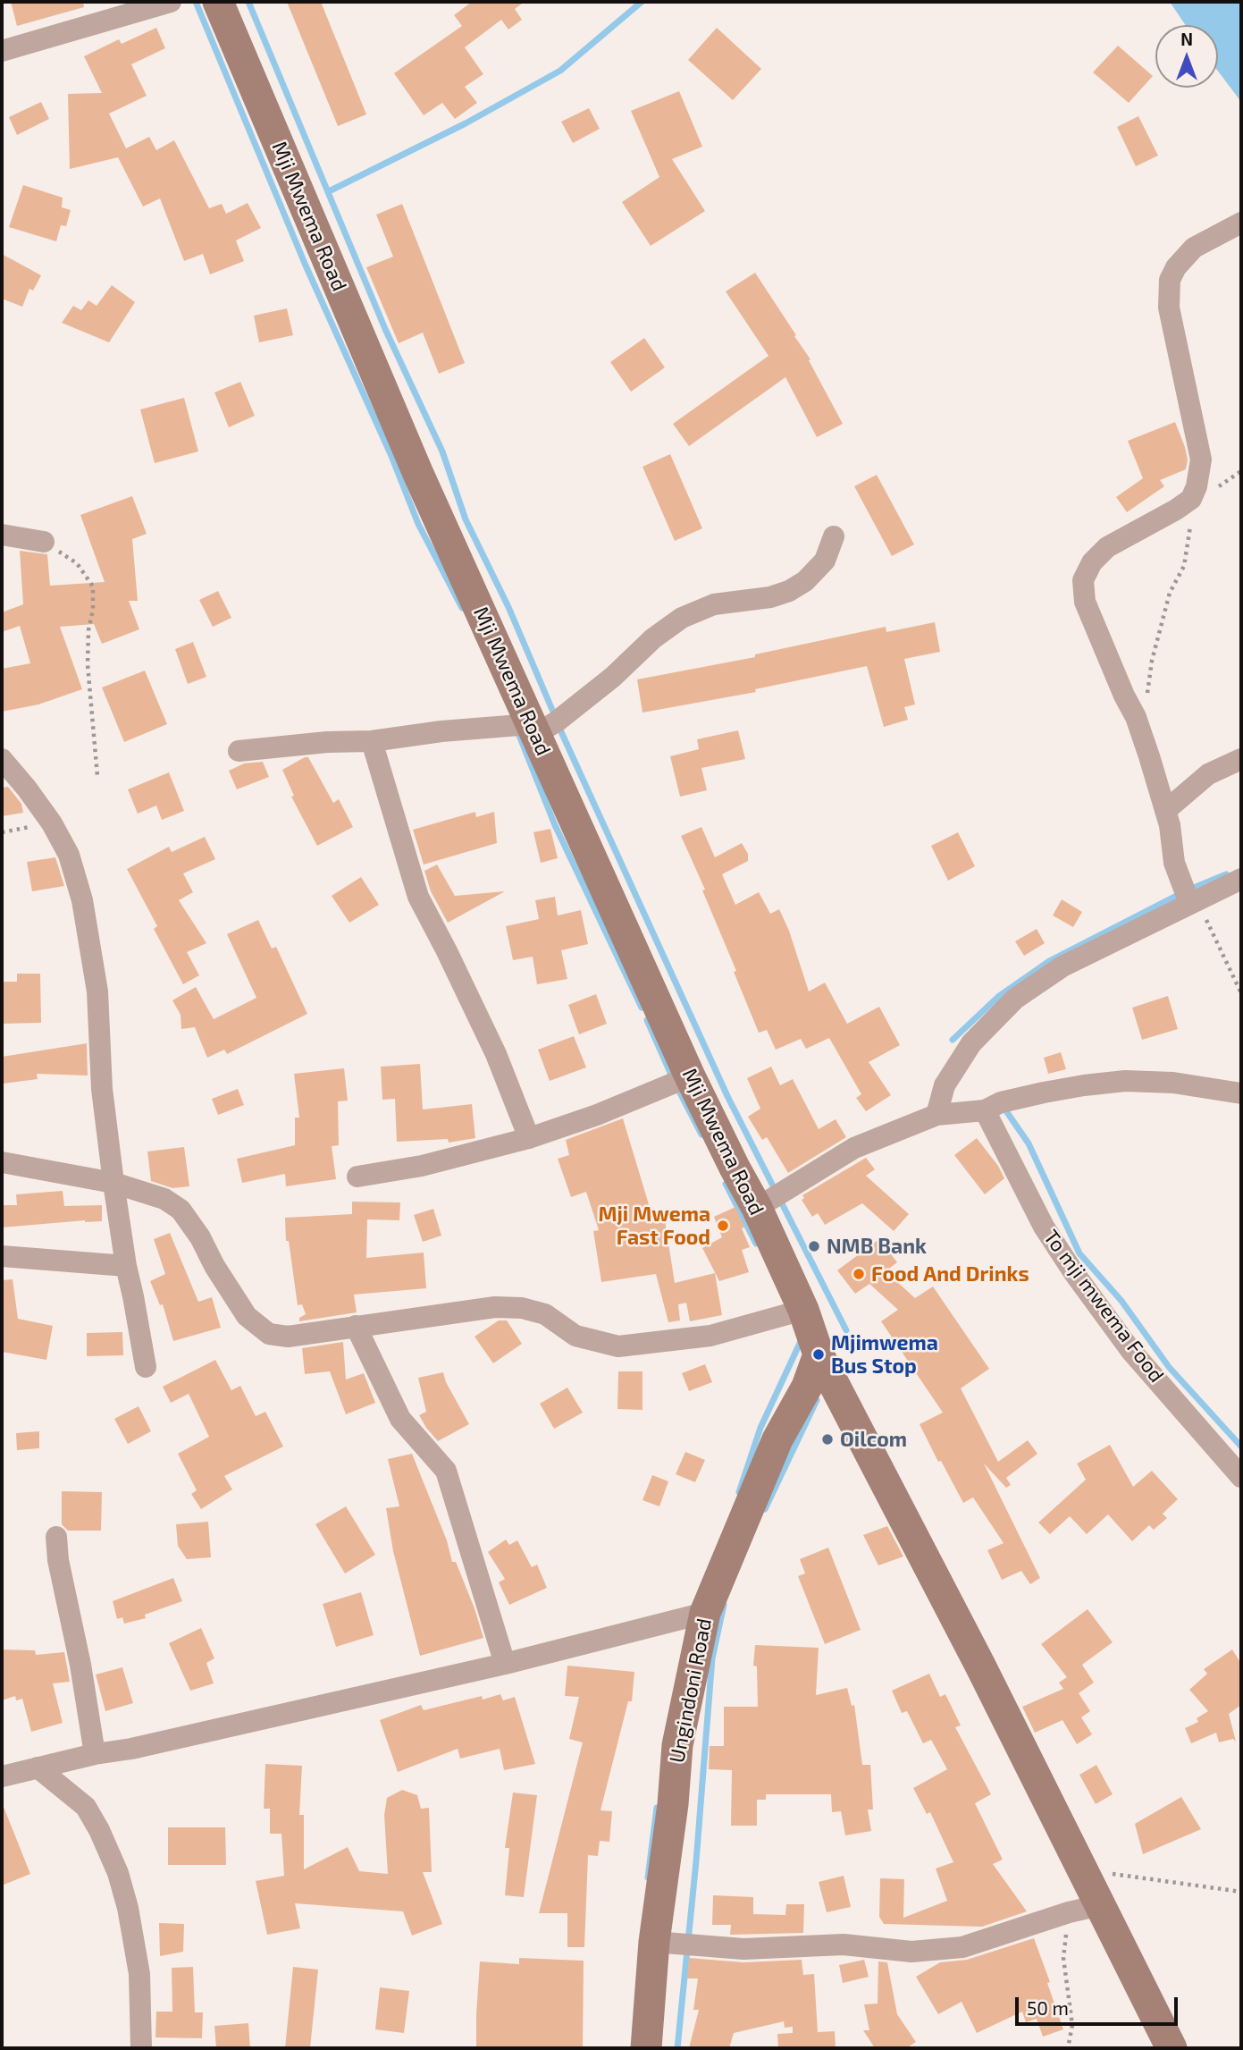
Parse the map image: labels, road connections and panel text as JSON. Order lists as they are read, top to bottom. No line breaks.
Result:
{"streets":{"main road":["Mji Mwema Road","Ungindoni Road"],"street":["To mji mwema Food"]},"crossings":[["Mji Mwema Road","Ungindoni Road"]],"places":["Mji Mwema Fast Food","NMB Bank","Food And Drinks","Mjimwema Bus Stop","Oilcom"],"scale_bar":"50 m","north":"top"}
